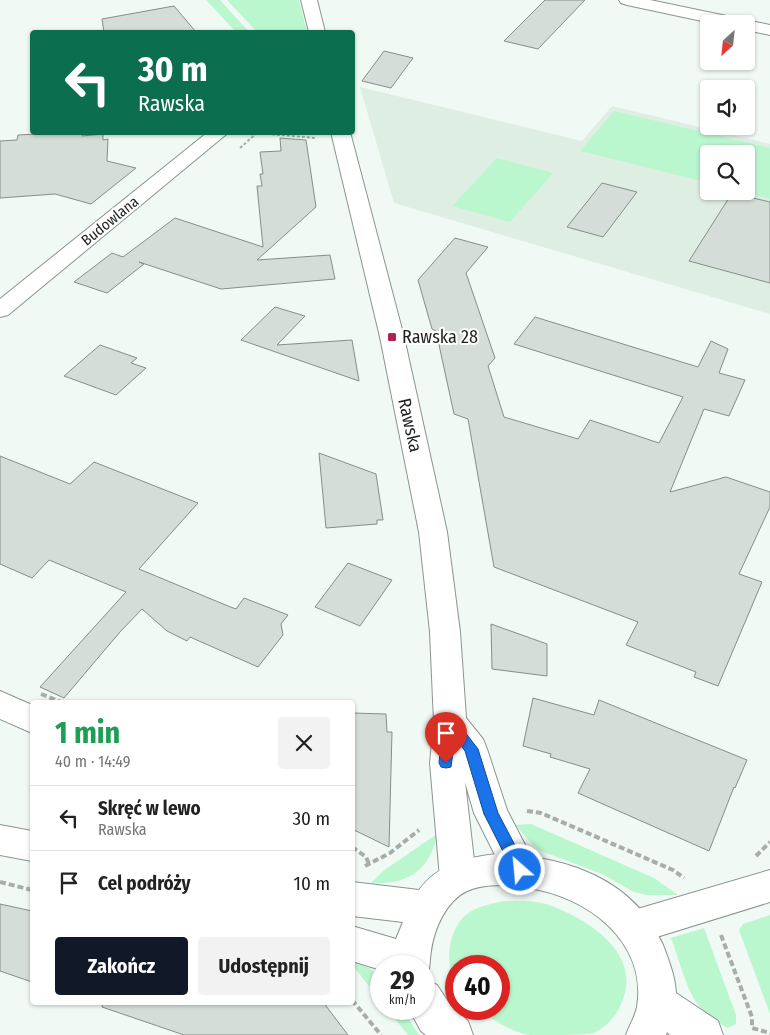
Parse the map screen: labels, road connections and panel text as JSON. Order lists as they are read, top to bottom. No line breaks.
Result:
{"streets":{"street":["Budowlana","Rawska"]},"places":{"transit":["Rawska 28"]},"north":"bottom left","page":{"turn":["30 m","Rawska"],"heading":["1 min","40 m · 14:49"],"list":[{"name":"Skręć w lewo","note":"Rawska","value":"30 m"},{"name":"Cel podróży","value":"10 m"}],"buttons":["Zakończ","Udostępnij"],"speed":"29 km/h","limit":"40"}}
